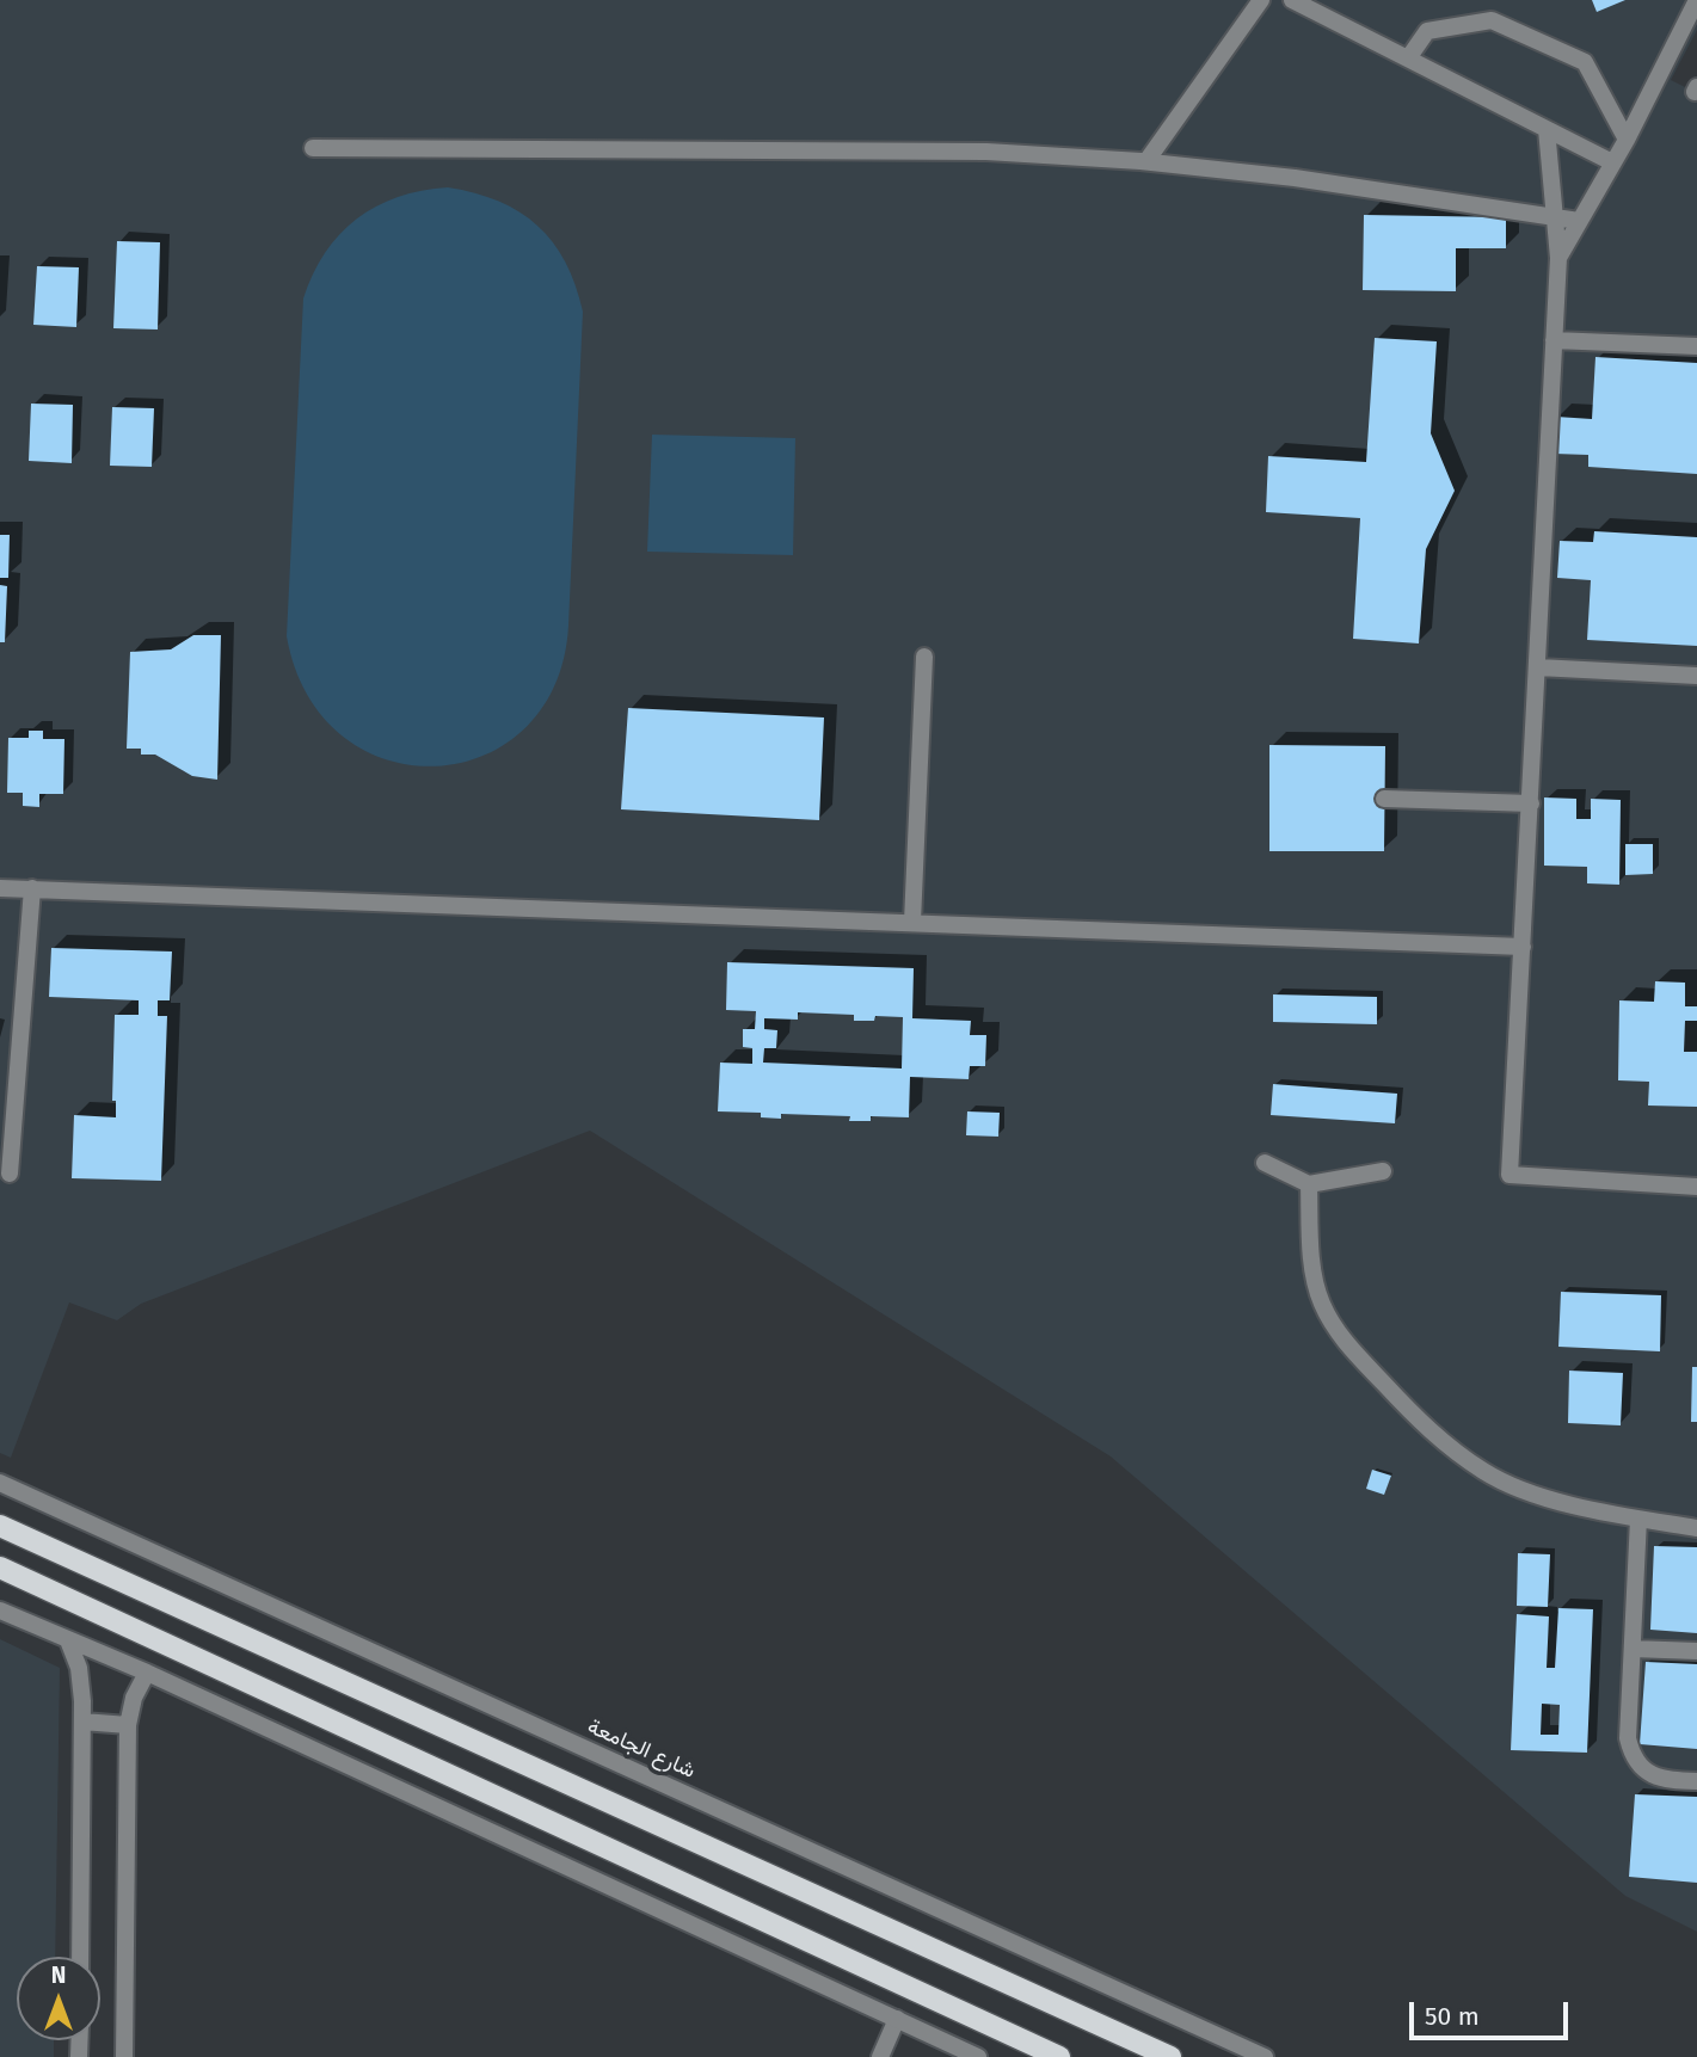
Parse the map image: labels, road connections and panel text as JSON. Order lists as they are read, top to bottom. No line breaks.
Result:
{"streets":{"street":["شارع الجامعة"]},"scale_bar":"50 m","north":"top"}
